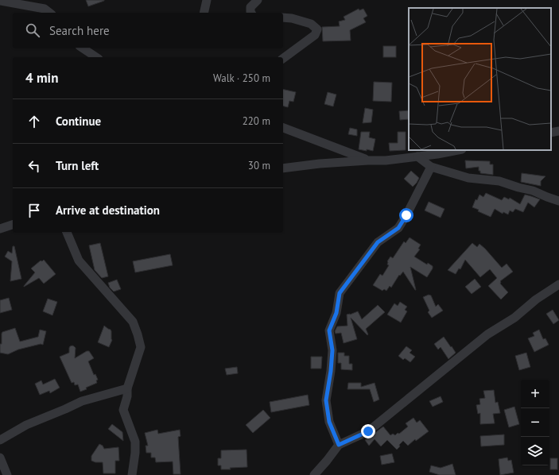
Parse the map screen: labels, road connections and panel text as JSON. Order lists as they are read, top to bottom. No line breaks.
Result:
{"page":{"search":"Search here","heading":["4 min","Walk · 250 m"],"list":[["Continue","220 m"],["Turn left","30 m"],"Arrive at destination"],"map_buttons":["+","−"]}}
